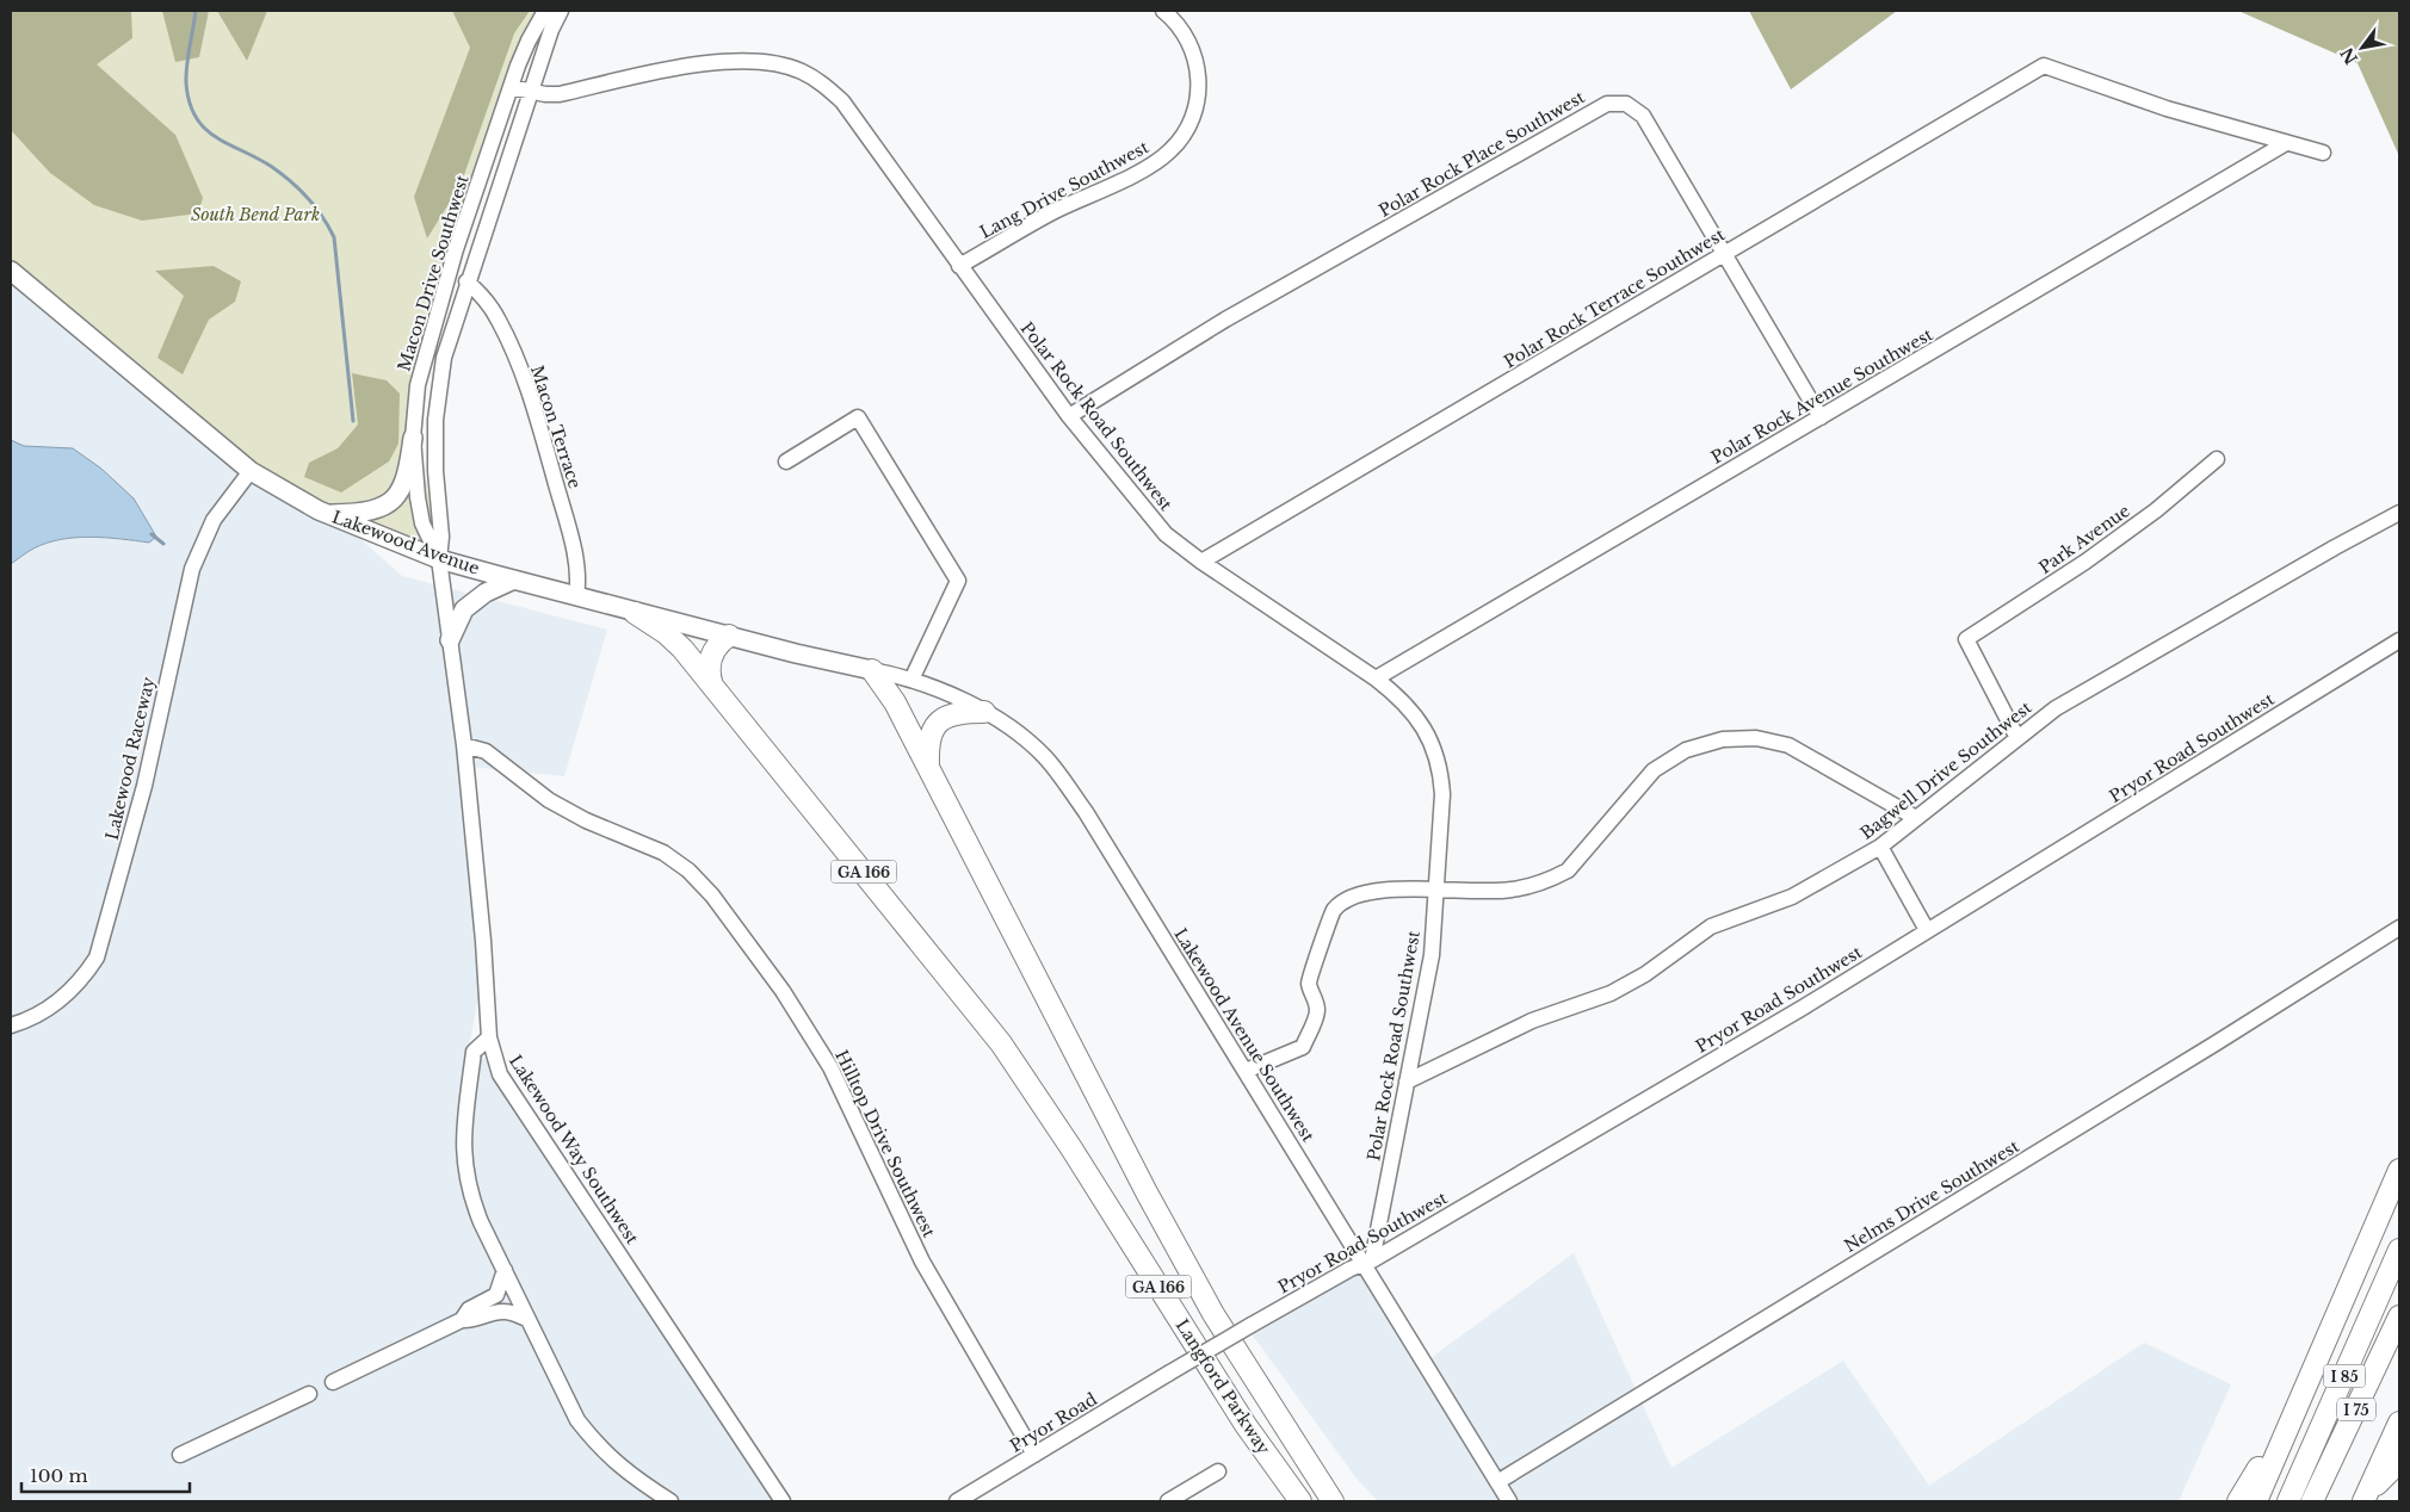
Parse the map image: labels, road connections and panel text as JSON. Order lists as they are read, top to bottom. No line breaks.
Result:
{"streets":{"highway":["GA 166","I 85","Langford Parkway","I 75"],"main road":["Lakewood Avenue"],"street":["Polar Rock Place Southwest","Lang Drive Southwest","Macon Drive Southwest","Polar Rock Terrace Southwest","Polar Rock Avenue Southwest","Polar Rock Road Southwest","Macon Terrace","Park Avenue","Pryor Road Southwest","Lakewood Raceway","Bagwell Drive Southwest","Lakewood Avenue Southwest","Hilltop Drive Southwest","Lakewood Way Southwest","Nelms Drive Southwest","Pryor Road"]},"crossings":[["Polar Rock Place Southwest","Polar Rock Terrace Southwest"],["Polar Rock Place Southwest","Polar Rock Avenue Southwest"],["Polar Rock Place Southwest","Polar Rock Road Southwest"],["Lang Drive Southwest","Polar Rock Road Southwest"],["Macon Drive Southwest","Polar Rock Road Southwest"],["Macon Drive Southwest","Lakewood Avenue"],["Macon Drive Southwest","Lakewood Way Southwest"],["Polar Rock Terrace Southwest","Polar Rock Avenue Southwest"],["Polar Rock Terrace Southwest","Polar Rock Road Southwest"],["Polar Rock Avenue Southwest","Polar Rock Road Southwest"],["Polar Rock Road Southwest","Pryor Road Southwest"],["Polar Rock Road Southwest","Bagwell Drive Southwest"],["Polar Rock Road Southwest","Lakewood Avenue Southwest"],["Macon Terrace","Lakewood Avenue"],["Park Avenue","Bagwell Drive Southwest"],["Lakewood Avenue","Lakewood Raceway"],["Lakewood Avenue","GA 166"],["Lakewood Avenue","Lakewood Avenue Southwest"],["Lakewood Avenue","Lakewood Way Southwest"],["Lakewood Avenue","Langford Parkway"],["Pryor Road Southwest","Lakewood Avenue Southwest"],["Pryor Road Southwest","Pryor Road"],["GA 166","Langford Parkway"],["Lakewood Avenue Southwest","Nelms Drive Southwest"],["Lakewood Avenue Southwest","Langford Parkway"],["Hilltop Drive Southwest","Lakewood Way Southwest"],["Hilltop Drive Southwest","Pryor Road"]],"parks":["South Bend Park"],"scale_bar":"100 m","north":"bottom left"}
